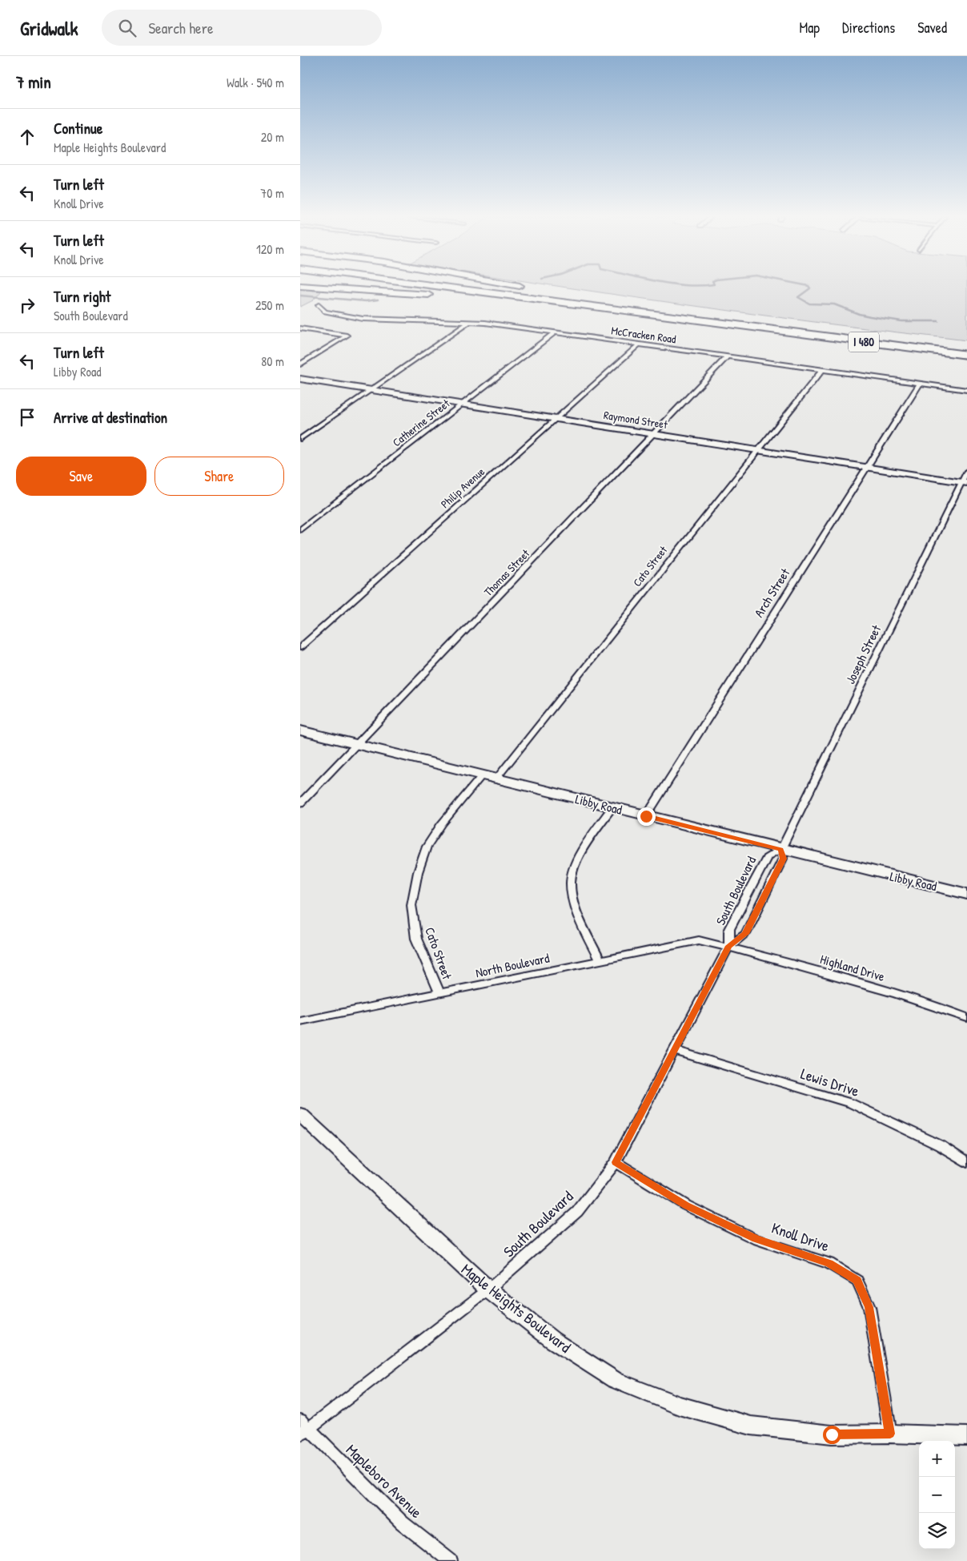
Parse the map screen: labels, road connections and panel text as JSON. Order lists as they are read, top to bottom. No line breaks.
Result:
{"streets":{"highway":["I 480"],"main road":["Libby Road"],"street":["McCracken Road","Raymond Street","Catherine Street","Philip Avenue","Cato Street","Thomas Street","Arch Street","Joseph Street","South Boulevard","North Boulevard","Highland Drive","Lewis Drive","Knoll Drive","Maple Heights Boulevard","Mapleboro Avenue"]},"crossings":[["McCracken Road","Catherine Street"],["McCracken Road","Philip Avenue"],["McCracken Road","Cato Street"],["McCracken Road","Thomas Street"],["McCracken Road","Arch Street"],["Raymond Street","Catherine Street"],["Raymond Street","Philip Avenue"],["Raymond Street","Cato Street"],["Raymond Street","Thomas Street"],["Raymond Street","Arch Street"],["Raymond Street","Joseph Street"],["Cato Street","Libby Road"],["Cato Street","North Boulevard"],["Thomas Street","Libby Road"],["Arch Street","Libby Road"],["Joseph Street","Libby Road"],["Joseph Street","South Boulevard"],["Libby Road","South Boulevard"],["South Boulevard","North Boulevard"],["South Boulevard","Highland Drive"],["South Boulevard","Lewis Drive"],["South Boulevard","Knoll Drive"],["South Boulevard","Maple Heights Boulevard"],["South Boulevard","Mapleboro Avenue"],["North Boulevard","Highland Drive"],["Knoll Drive","Maple Heights Boulevard"]],"page":{"header":"Gridwalk","search":"Search here","nav":["Map","Directions","Saved"],"heading":["7 min","Walk · 540 m"],"list":[["Continue","Maple Heights Boulevard","20 m"],["Turn left","Knoll Drive","70 m"],["Turn left","Knoll Drive","120 m"],["Turn right","South Boulevard","250 m"],["Turn left","Libby Road","80 m"],"Arrive at destination"],"buttons":["Save","Share"],"map_buttons":["+","−"]}}
